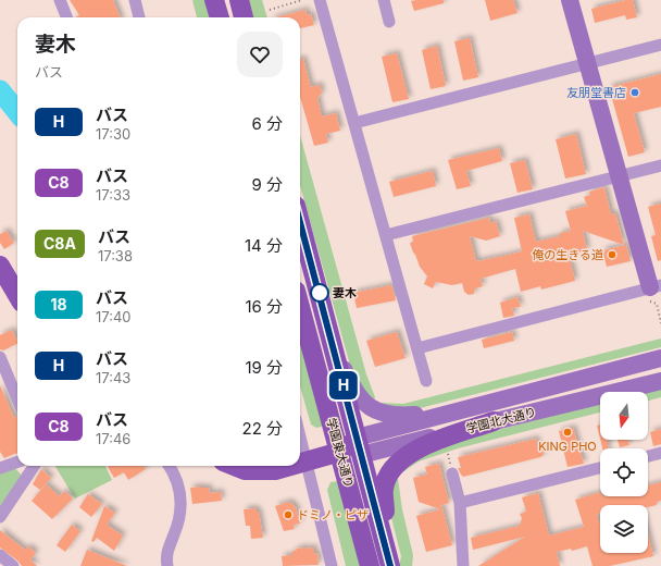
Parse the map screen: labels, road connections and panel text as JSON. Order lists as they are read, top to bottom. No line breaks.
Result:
{"streets":{"main road":["学園北大通り","学園東大通り"]},"crossings":[["学園北大通り","学園東大通り"]],"places":["友朋堂書店","俺の生きる道","妻木","KING PHO","ドミノ・ピザ"],"lines":["bus line H"],"north":"bottom","page":{"on_map":"H","heading":["妻木","バス"],"list":[{"mark":"H","name":"バス","note":"17:30","value":"6 分"},{"mark":"C8","name":"バス","note":"17:33","value":"9 分"},{"mark":"C8A","name":"バス","note":"17:38","value":"14 分"},{"mark":"18","name":"バス","note":"17:40","value":"16 分"},{"mark":"H","name":"バス","note":"17:43","value":"19 分"},{"mark":"C8","name":"バス","note":"17:46","value":"22 分"}]}}
